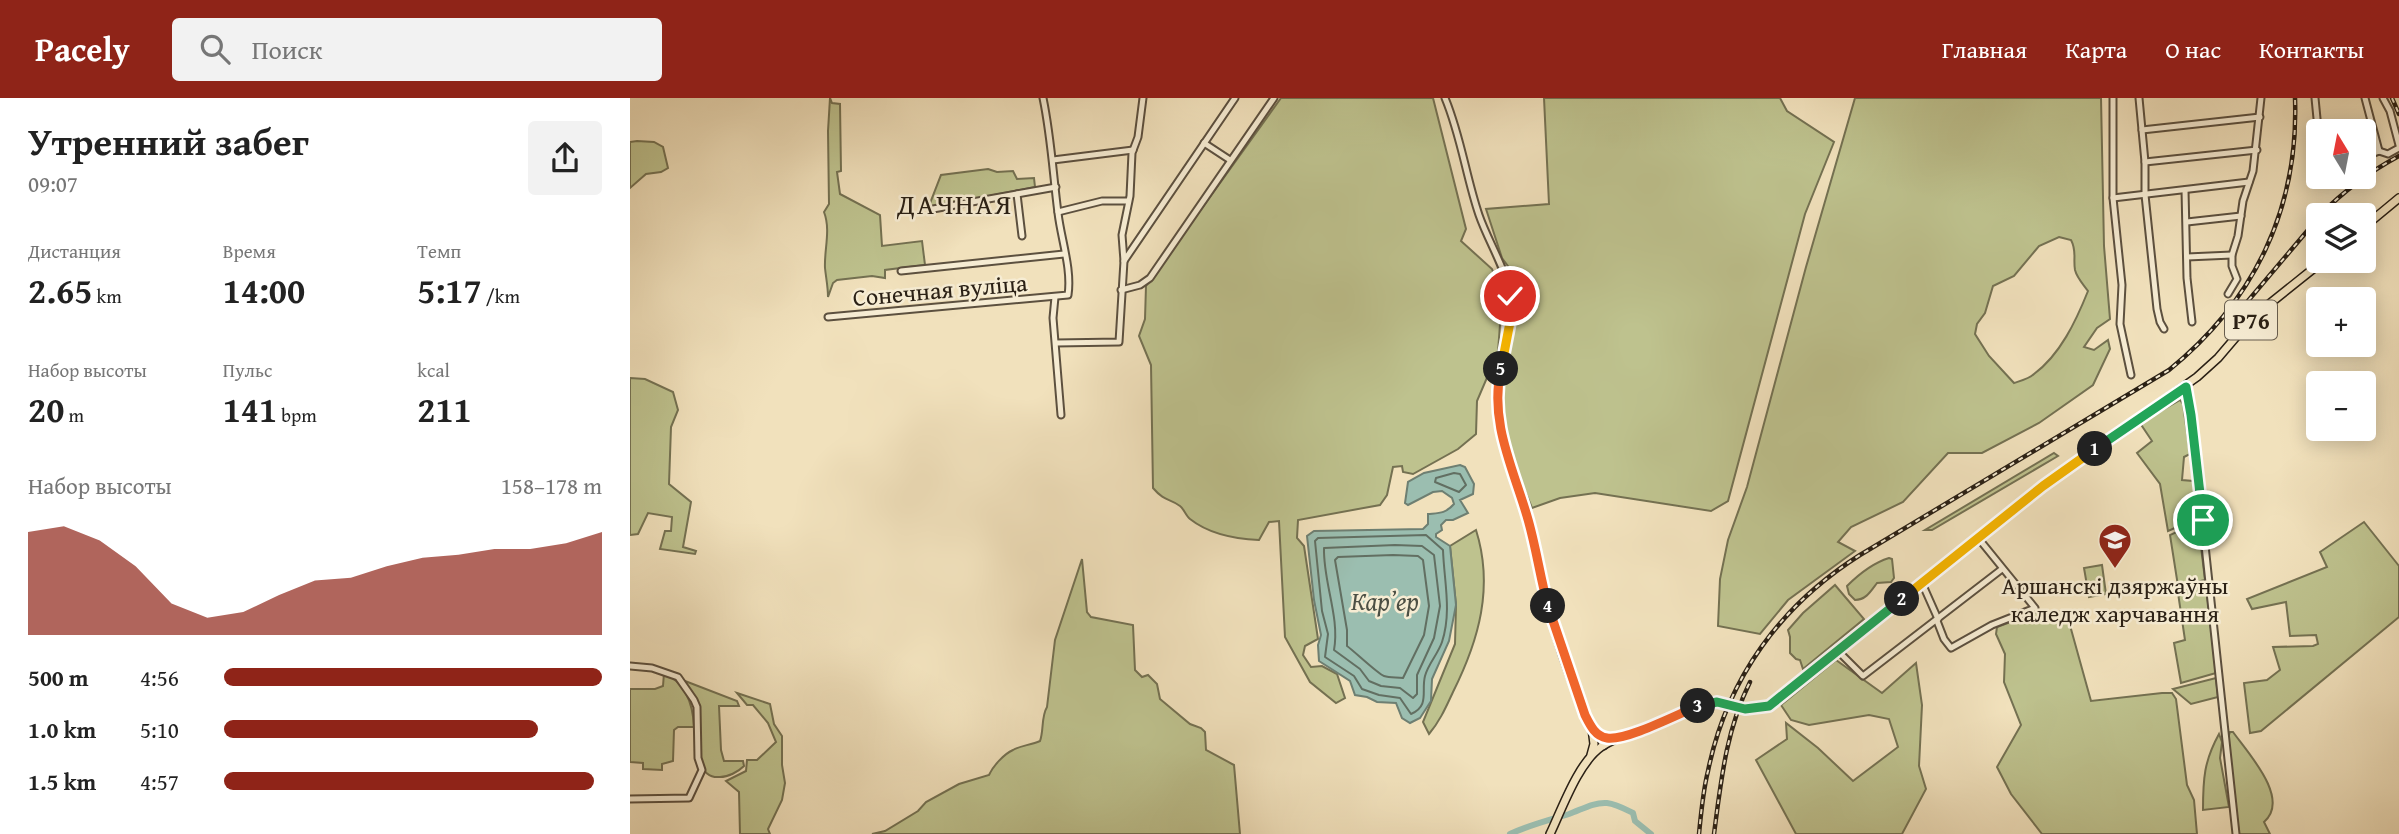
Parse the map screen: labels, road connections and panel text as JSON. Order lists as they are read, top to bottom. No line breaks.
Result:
{"streets":{"main road":["Р76"],"street":["Сонечная вуліца"]},"districts":["ДАЧНАЯ"],"water":["Карʼер"],"places":{"school or university":["Аршанскі дзяржаўны каледж харчавання"]},"north":"top","page":{"header":"Pacely","search":"Поиск","nav":["Главная","Карта","О нас","Контакты"],"heading":["Утренний забег","09:07"],"map_buttons":["+","−"],"stats":[["Дистанция","2.65 km"],["Время","14:00"],["Темп","5:17 /km"],["Набор высоты","20 m"],["Пульс","141 bpm"],["kcal","211"]],"pins":["5","1","2","4","3"],"chart":["Набор высоты","158–178 m"],"list":[{"name":"500 m","note":"4:56"},{"name":"1.0 km","note":"5:10"},{"name":"1.5 km","note":"4:57"}]}}
